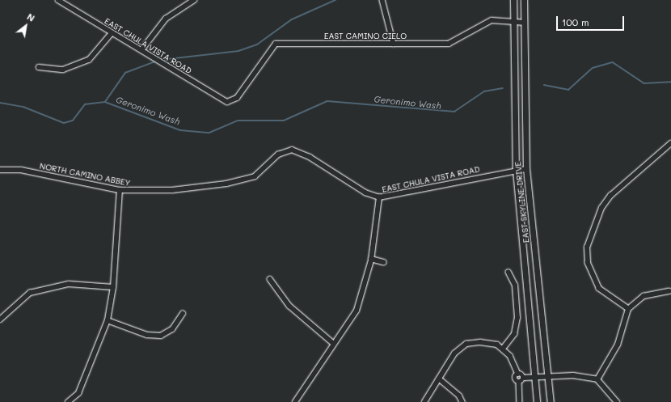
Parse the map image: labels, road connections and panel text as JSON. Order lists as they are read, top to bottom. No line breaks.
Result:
{"streets":{"main road":["EAST SKYLINE DRIVE"],"street":["EAST CAMINO CIELO","EAST CHULA VISTA ROAD","NORTH CAMINO ABBEY"]},"crossings":[["EAST CAMINO CIELO","EAST CHULA VISTA ROAD"],["EAST CAMINO CIELO","EAST SKYLINE DRIVE"],["EAST CHULA VISTA ROAD","NORTH CAMINO ABBEY"],["EAST CHULA VISTA ROAD","EAST SKYLINE DRIVE"]],"water":["Geronimo Wash"],"scale_bar":"100 m","north":"top right"}
